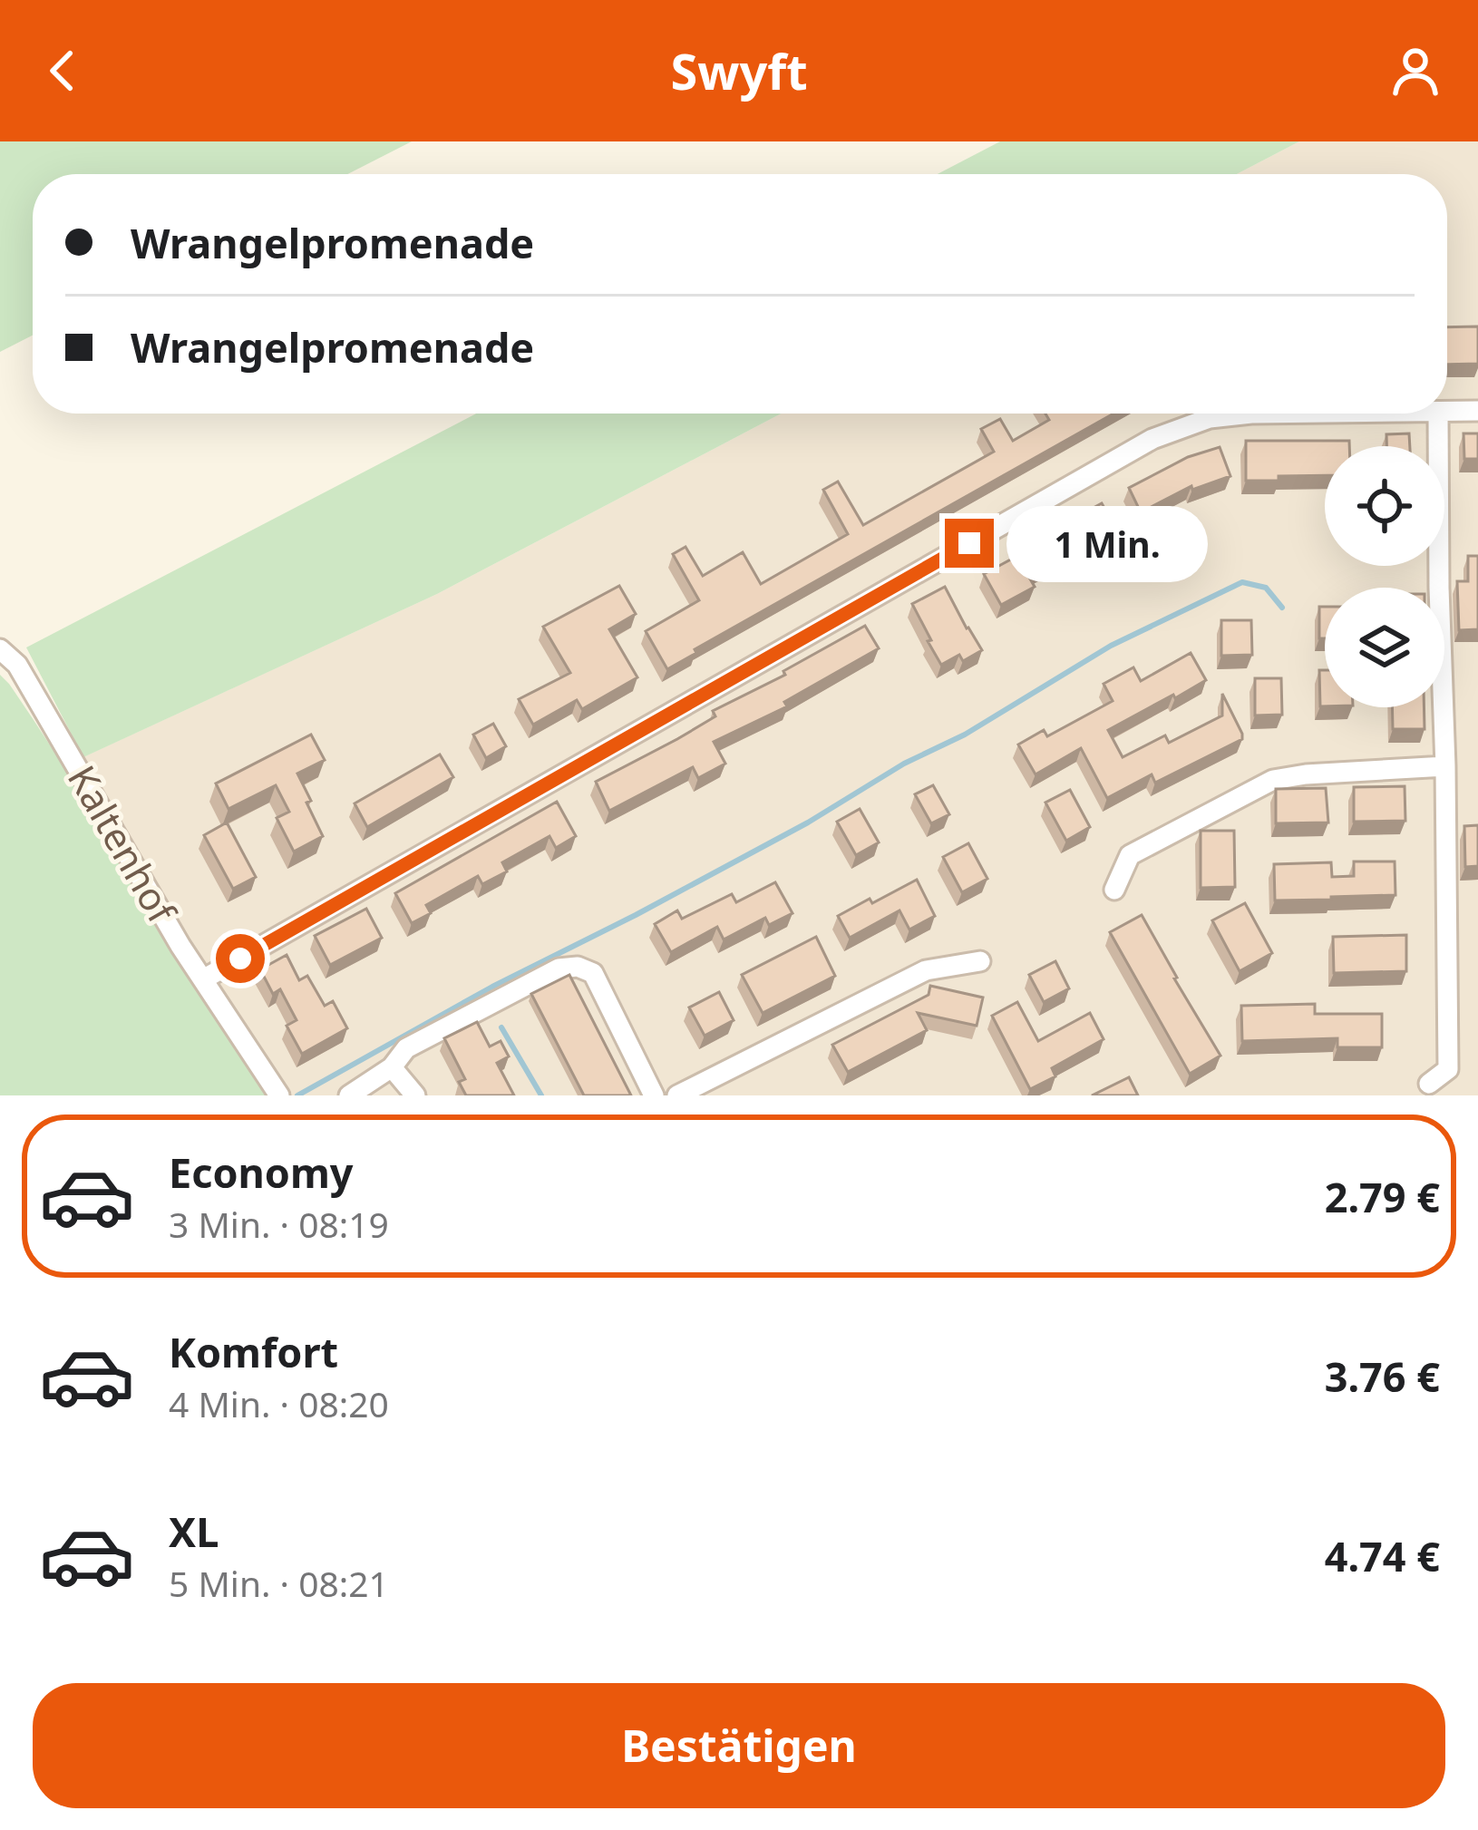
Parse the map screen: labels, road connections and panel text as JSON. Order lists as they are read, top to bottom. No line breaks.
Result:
{"streets":{"street":["Kaltenhof"]},"page":{"header":"Swyft","banner":["Wrangelpromenade","Wrangelpromenade"],"bubble":"1 Min.","list":[{"name":"Economy","note":"3 Min. · 08:19","value":"2.79 €"},{"name":"Komfort","note":"4 Min. · 08:20","value":"3.76 €"},{"name":"XL","note":"5 Min. · 08:21","value":"4.74 €"}],"buttons":"Bestätigen"}}
